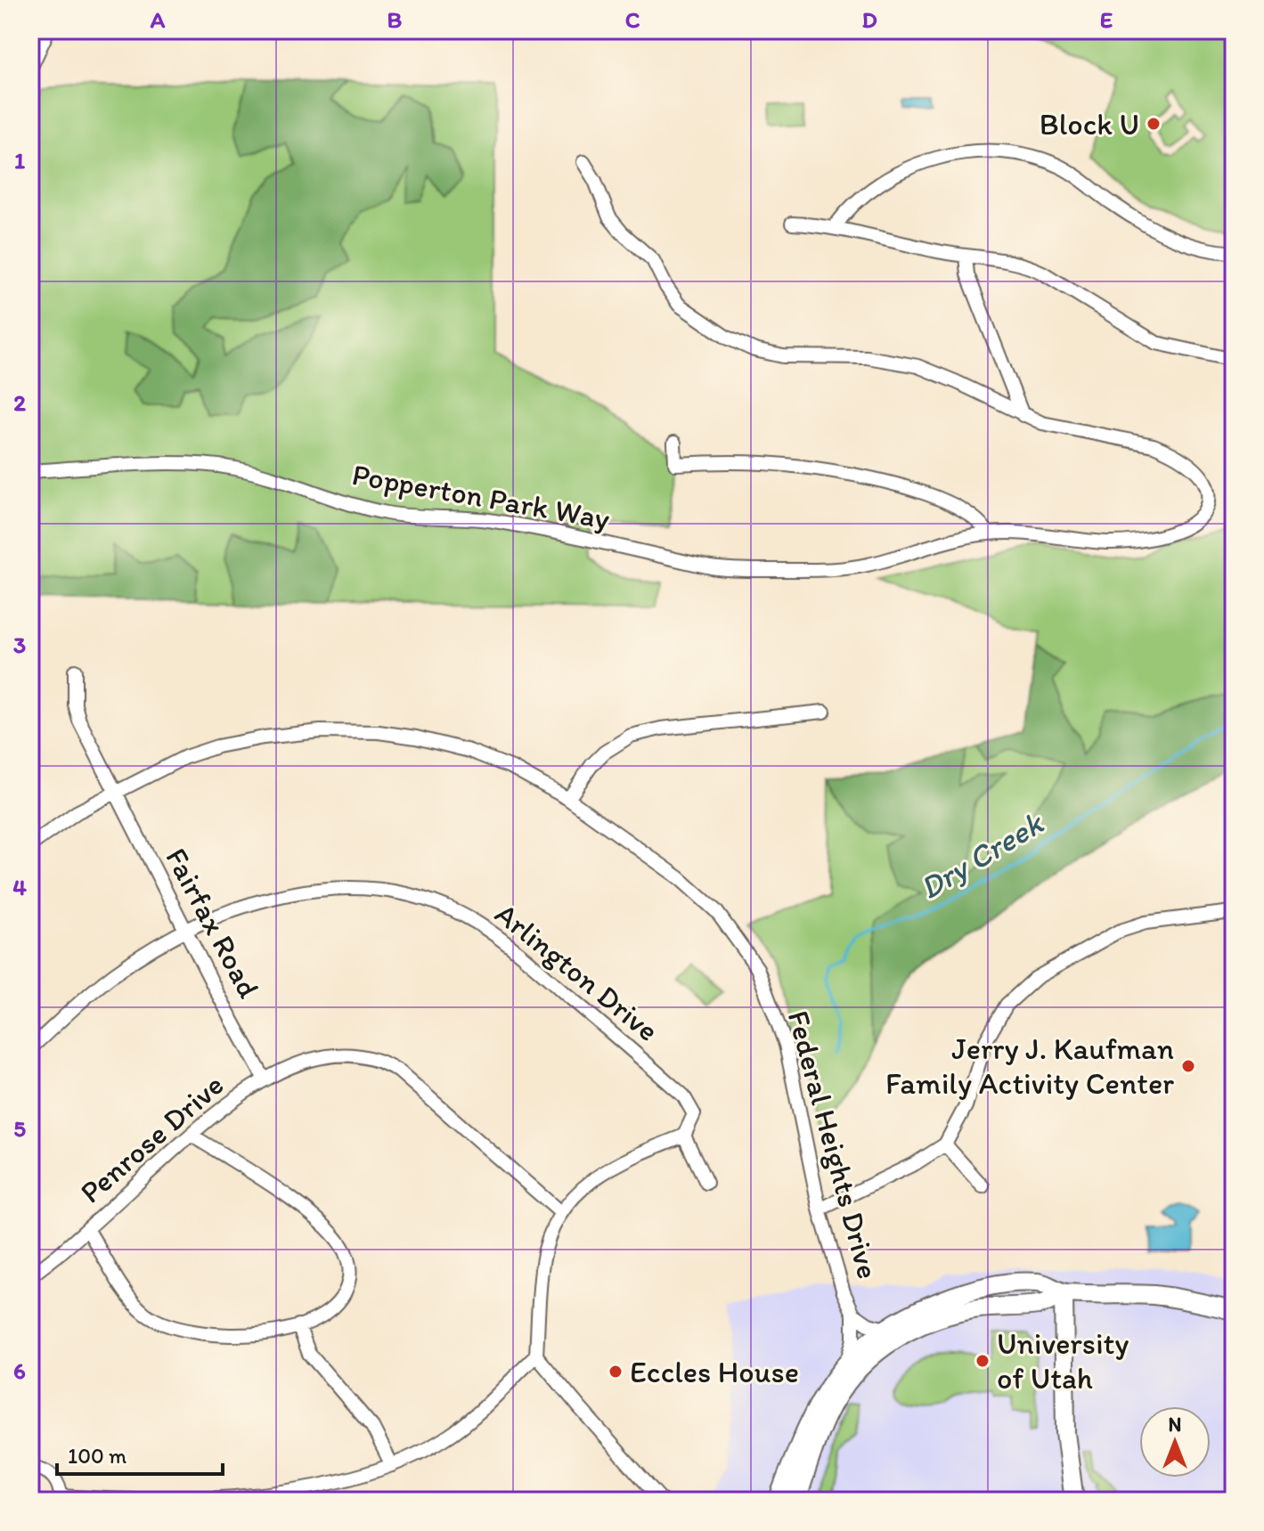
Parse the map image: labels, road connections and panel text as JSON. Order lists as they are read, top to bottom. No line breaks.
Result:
{"streets":{"street":["Popperton Park Way","Fairfax Road","Arlington Drive","Penrose Drive","Federal Heights Drive"]},"crossings":[["Fairfax Road","Arlington Drive"],["Fairfax Road","Penrose Drive"],["Fairfax Road","Federal Heights Drive"]],"water":["Dry Creek"],"places":["Block U","Jerry J. Kaufman Family Activity Center","University of Utah","Eccles House"],"scale_bar":"100 m","north":"top","grid":{"columns":["A","B","C","D","E"],"rows":["1","2","3","4","5","6"]}}
